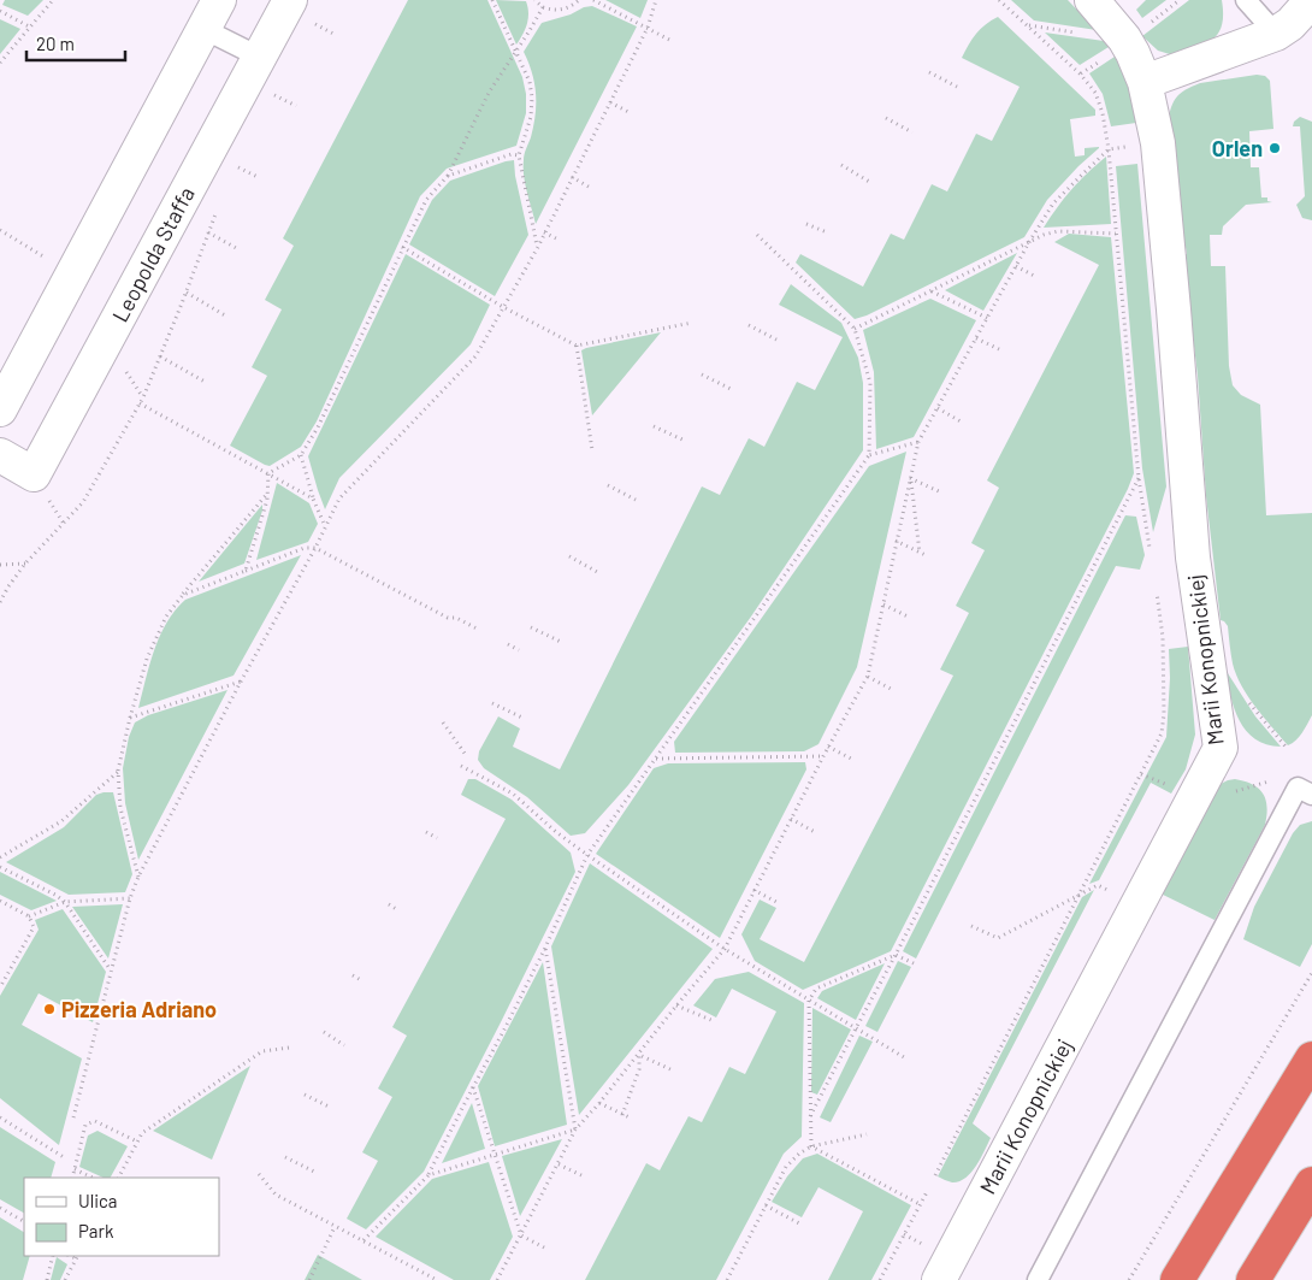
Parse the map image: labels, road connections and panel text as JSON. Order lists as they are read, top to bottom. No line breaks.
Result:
{"streets":{"street":["Leopolda Staffa","Marii Konopnickiej"]},"places":["Orlen","Pizzeria Adriano"],"legend":["Ulica","Park"],"scale_bar":"20 m"}
